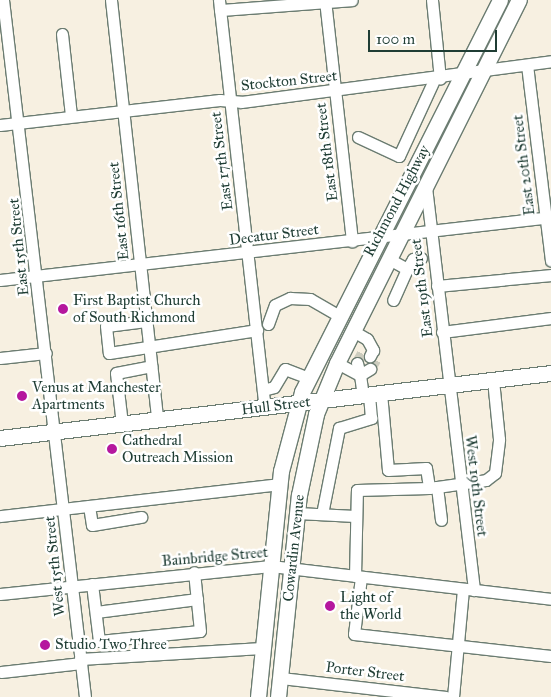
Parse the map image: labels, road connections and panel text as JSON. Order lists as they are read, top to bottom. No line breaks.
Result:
{"streets":{"main road":["Richmond Highway","Hull Street","Cowardin Avenue"],"street":["Stockton Street","East 18th Street","East 17th Street","East 20th Street","East 16th Street","Decatur Street","East 15th Street","East 19th Street","West 19th Street","Bainbridge Street","West 15th Street","Porter Street"]},"crossings":[["Stockton Street","East 18th Street"],["Stockton Street","East 17th Street"],["Stockton Street","East 20th Street"],["Stockton Street","Richmond Highway"],["Stockton Street","East 16th Street"],["Stockton Street","East 15th Street"],["East 18th Street","Decatur Street"],["East 17th Street","Decatur Street"],["East 17th Street","Hull Street"],["East 20th Street","Decatur Street"],["Richmond Highway","Decatur Street"],["Richmond Highway","East 19th Street"],["Richmond Highway","Hull Street"],["Richmond Highway","Cowardin Avenue"],["East 16th Street","Decatur Street"],["East 16th Street","Hull Street"],["Decatur Street","East 15th Street"],["Decatur Street","East 19th Street"],["East 15th Street","Hull Street"],["East 15th Street","West 15th Street"],["East 19th Street","Hull Street"],["East 19th Street","West 19th Street"],["Hull Street","West 19th Street"],["Hull Street","Cowardin Avenue"],["Hull Street","West 15th Street"],["West 19th Street","Bainbridge Street"],["Cowardin Avenue","Bainbridge Street"],["Cowardin Avenue","Porter Street"],["Bainbridge Street","West 15th Street"]],"places":["First Baptist Church of South Richmond","Venus at Manchester Apartments","Cathedral Outreach Mission","Light of the World","Studio Two Three"],"scale_bar":"100 m"}
